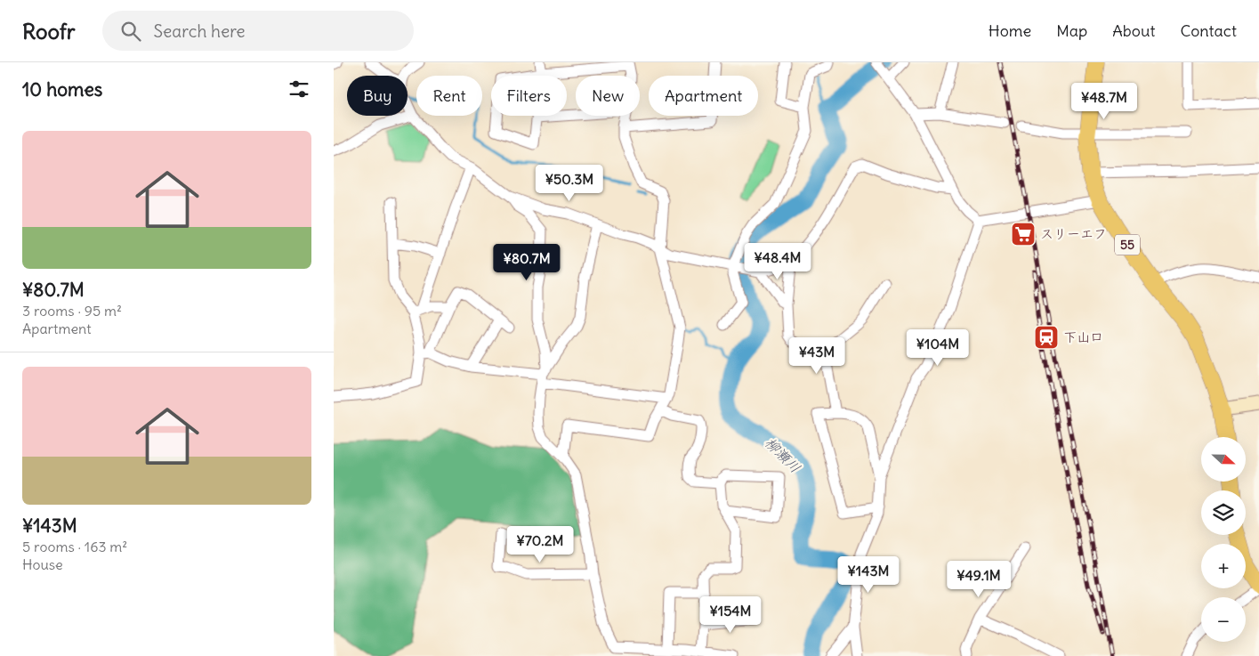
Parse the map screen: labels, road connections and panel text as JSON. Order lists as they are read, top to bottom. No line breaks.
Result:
{"streets":{"main road":["55"]},"water":["柳瀬川"],"places":{"supermarket":["スリーエフ"],"station":["下山口"]},"north":"right","page":{"header":"Roofr","search":"Search here","nav":["Home","Map","About","Contact"],"heading":"10 homes","chip":["Buy","Rent","Filters","New","Apartment"],"price":["¥48.7M","¥50.3M","¥48.4M","¥80.7M","¥104M","¥43M","¥70.2M","¥143M","¥49.1M","¥154M"],"list":[{"name":"¥80.7M","note":"3 rooms · 95 m² · Apartment"},{"name":"¥143M","note":"5 rooms · 163 m² · House"}],"map_buttons":["+","−"]}}
